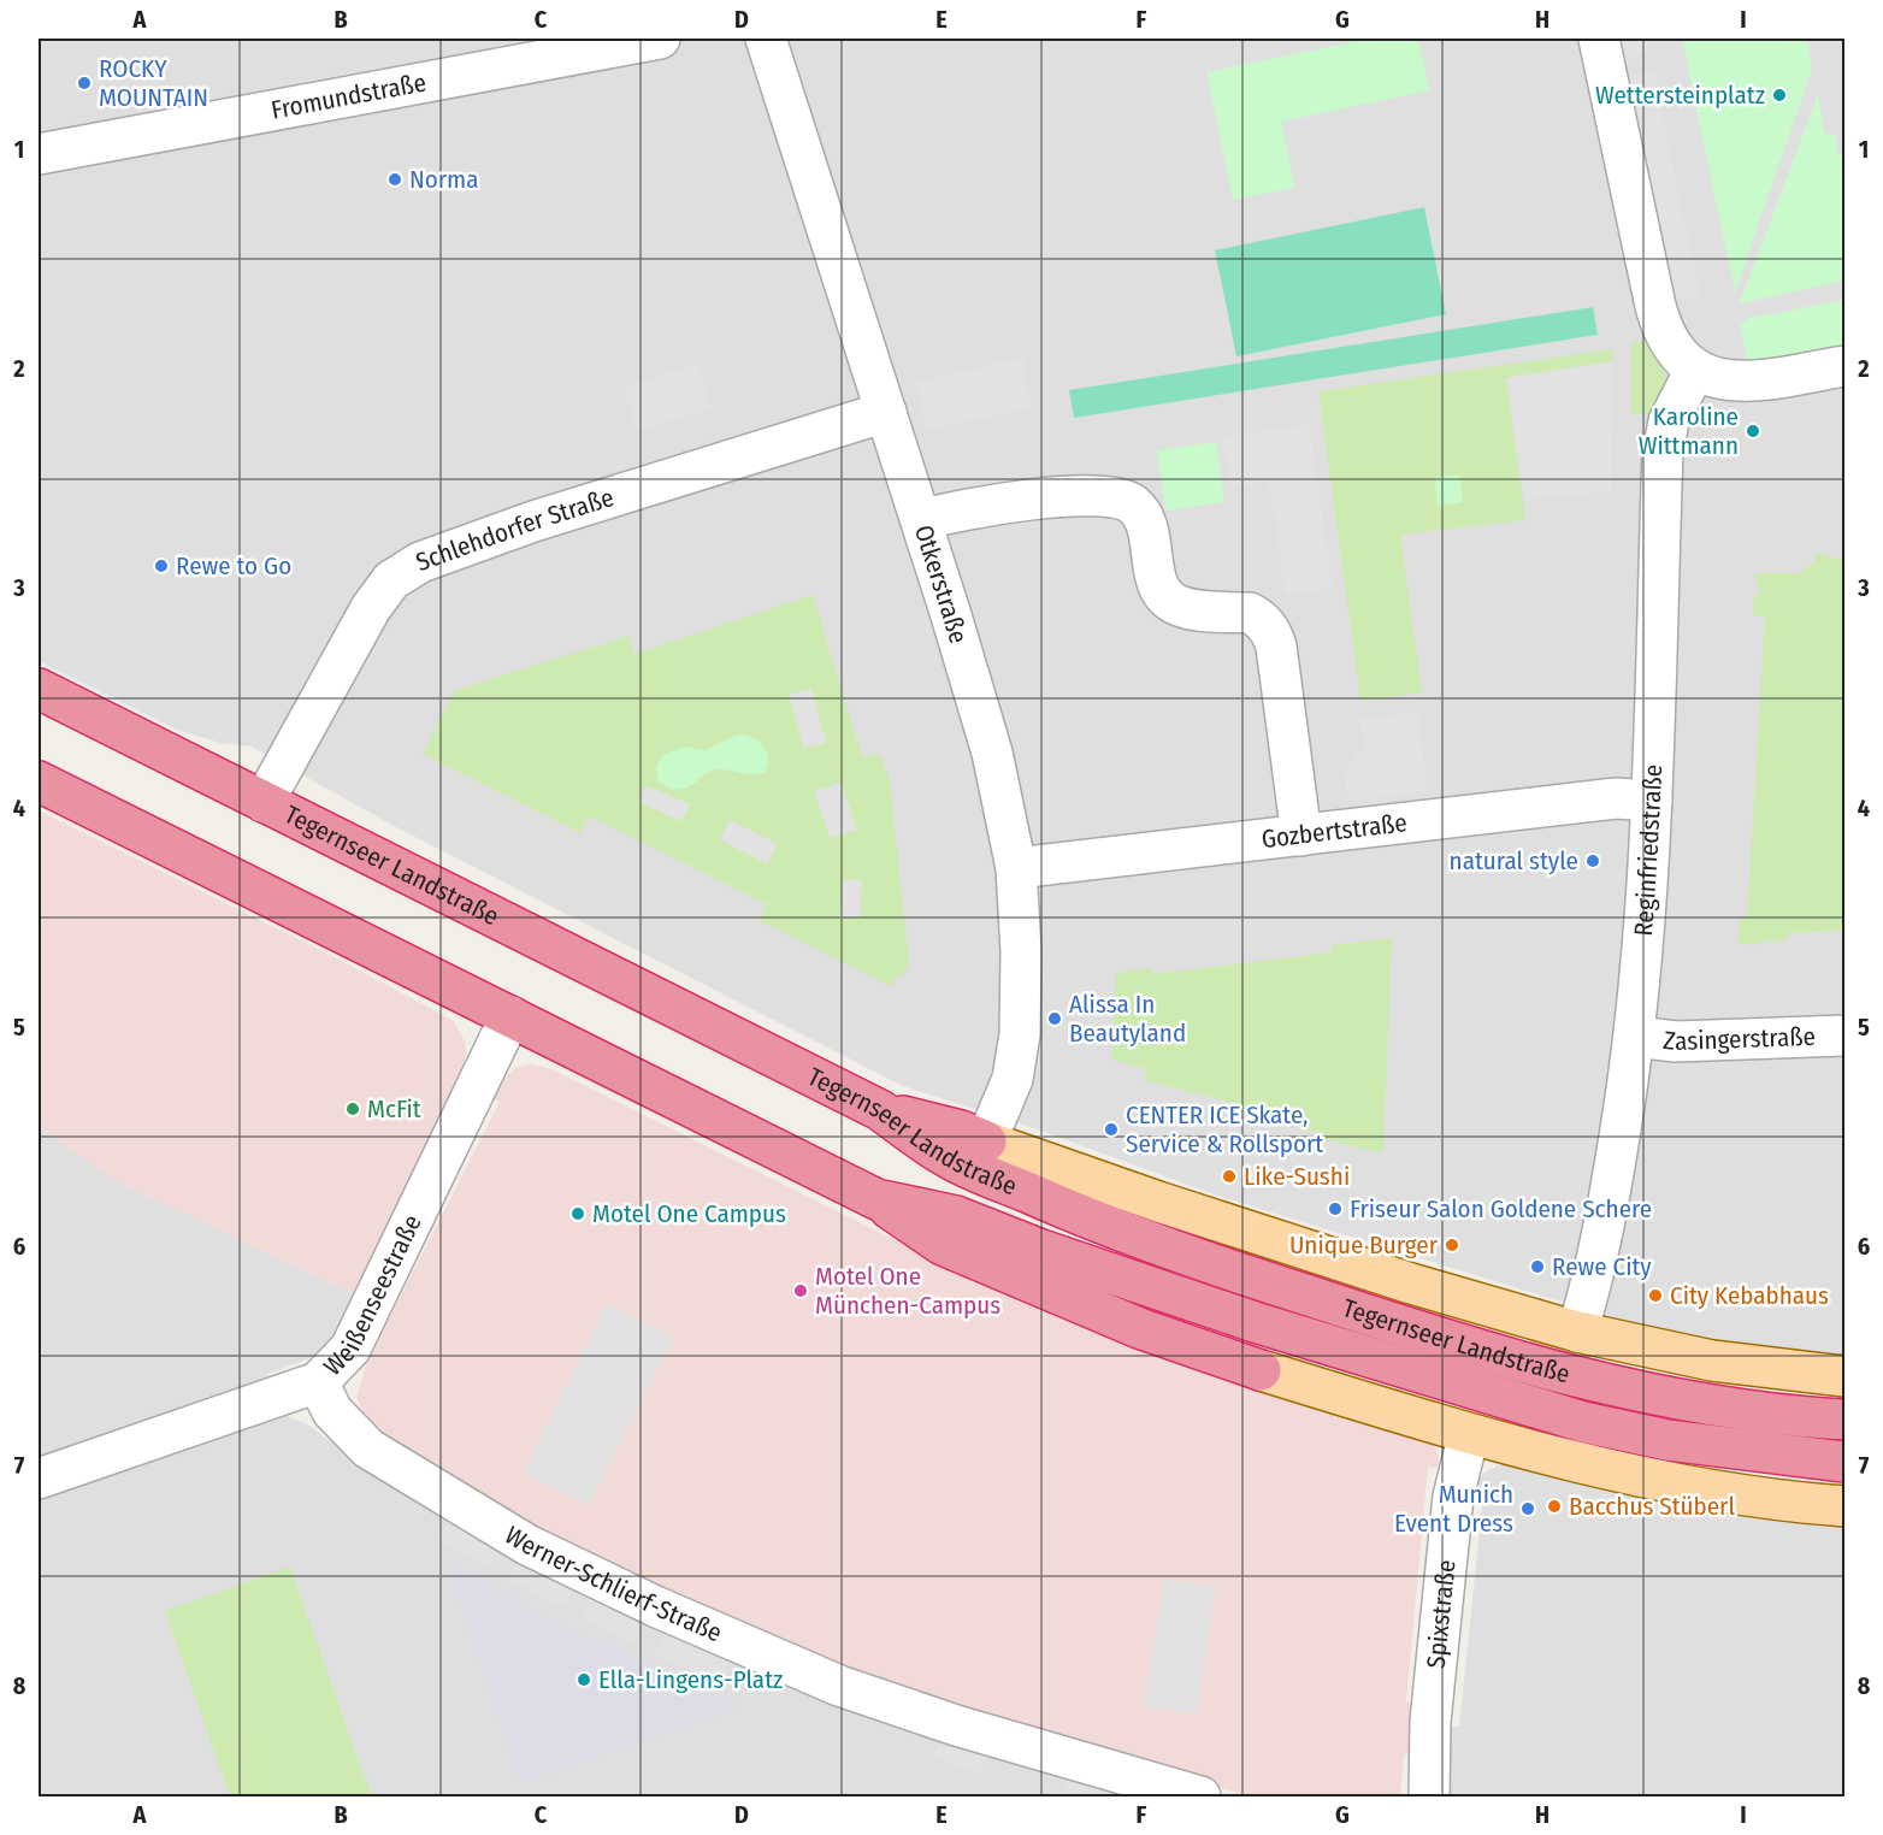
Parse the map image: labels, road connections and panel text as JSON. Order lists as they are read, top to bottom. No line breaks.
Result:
{"streets":{"highway":["Tegernseer Landstraße"],"street":["Fromundstraße","Schlehdorfer Straße","Otkerstraße","Gozbertstraße","Reginfriedstraße","Zasingerstraße","Weißenseestraße","Werner-Schlierf-Straße","Spixstraße"]},"crossings":[["Schlehdorfer Straße","Otkerstraße"],["Schlehdorfer Straße","Tegernseer Landstraße"],["Otkerstraße","Gozbertstraße"],["Otkerstraße","Tegernseer Landstraße"],["Gozbertstraße","Reginfriedstraße"],["Reginfriedstraße","Tegernseer Landstraße"],["Reginfriedstraße","Zasingerstraße"],["Tegernseer Landstraße","Weißenseestraße"],["Weißenseestraße","Werner-Schlierf-Straße"]],"places":["ROCKY MOUNTAIN","Wettersteinplatz","Norma","Karoline Wittmann","Rewe to Go","natural style","Alissa In Beautyland","McFit","CENTER ICE Skate, Service & Rollsport","Like-Sushi","Friseur Salon Goldene Schere","Motel One Campus","Unique Burger","Rewe City","Motel One München-Campus","City Kebabhaus","Bacchus Stüberl","Munich Event Dress","Ella-Lingens-Platz"],"grid":{"columns":["A","B","C","D","E","F","G","H","I"],"rows":["1","2","3","4","5","6","7","8"]}}
